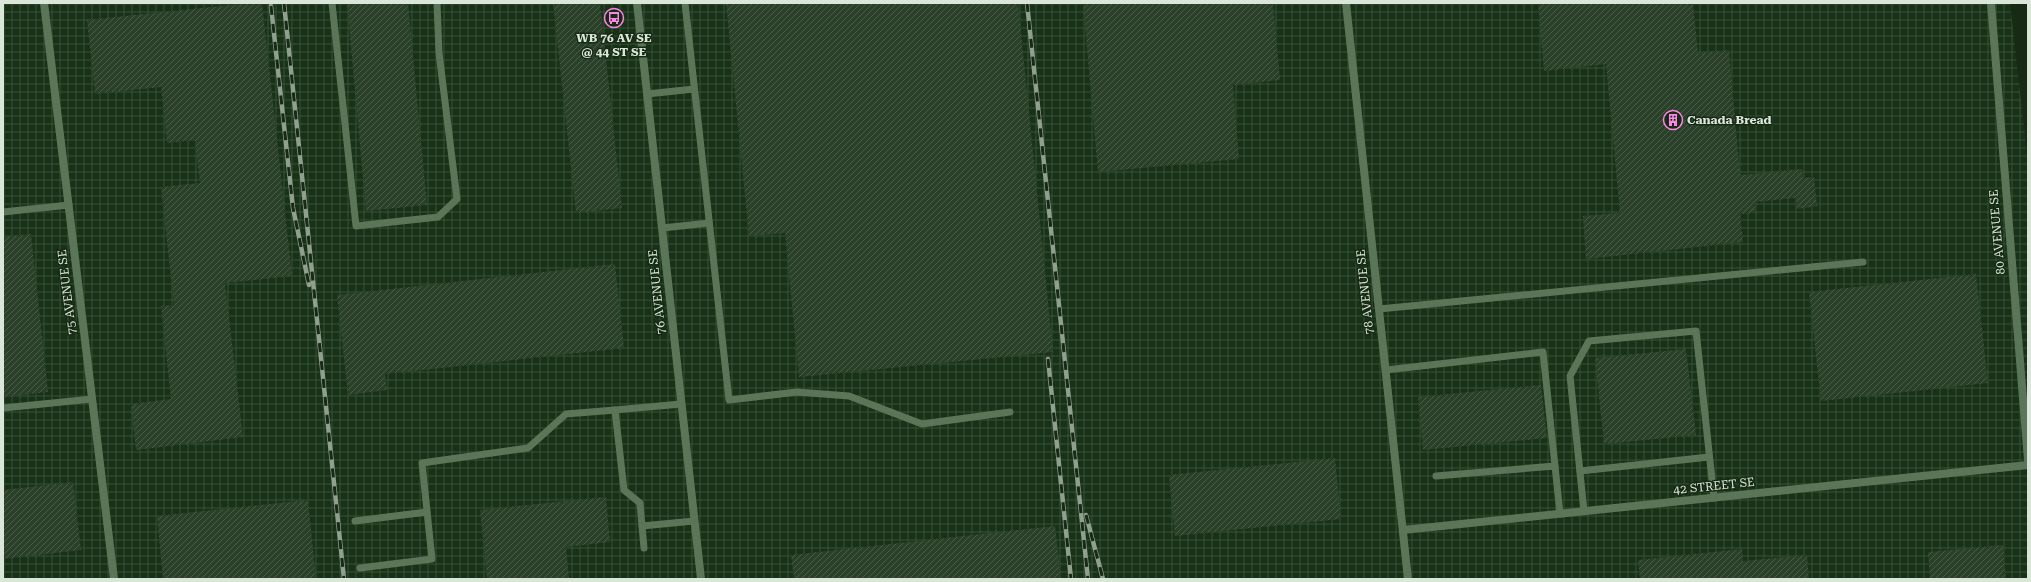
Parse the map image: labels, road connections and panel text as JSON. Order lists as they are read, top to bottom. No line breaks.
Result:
{"streets":{"street":["80 AVENUE SE","75 AVENUE SE","76 AVENUE SE","78 AVENUE SE","42 STREET SE"]},"crossings":[["78 AVENUE SE","42 STREET SE"]],"places":{"bus stop":["WB 76 AV SE @ 44 ST SE"],"building":["Canada Bread"]}}
